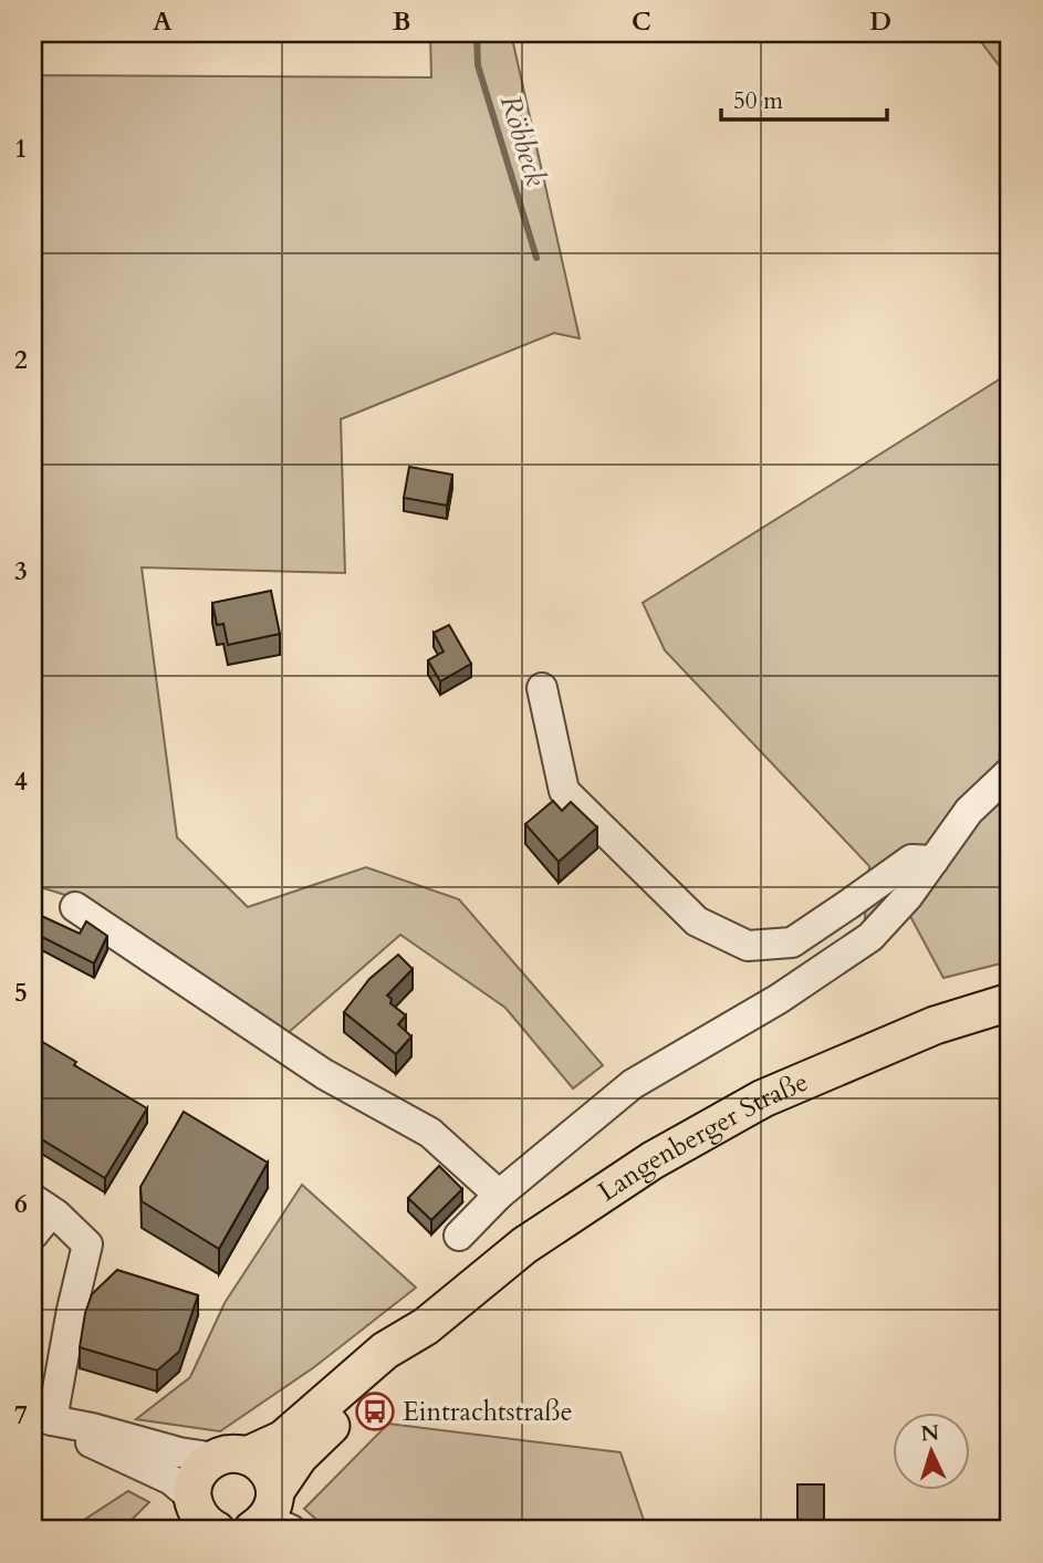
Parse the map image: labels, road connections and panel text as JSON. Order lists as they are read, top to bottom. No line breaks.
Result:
{"streets":{"main road":["Langenberger Straße"]},"water":["Röbbeck"],"places":{"bus stop":["Eintrachtstraße"]},"scale_bar":"50 m","north":"top","grid":{"columns":["A","B","C","D"],"rows":["1","2","3","4","5","6","7"]}}
